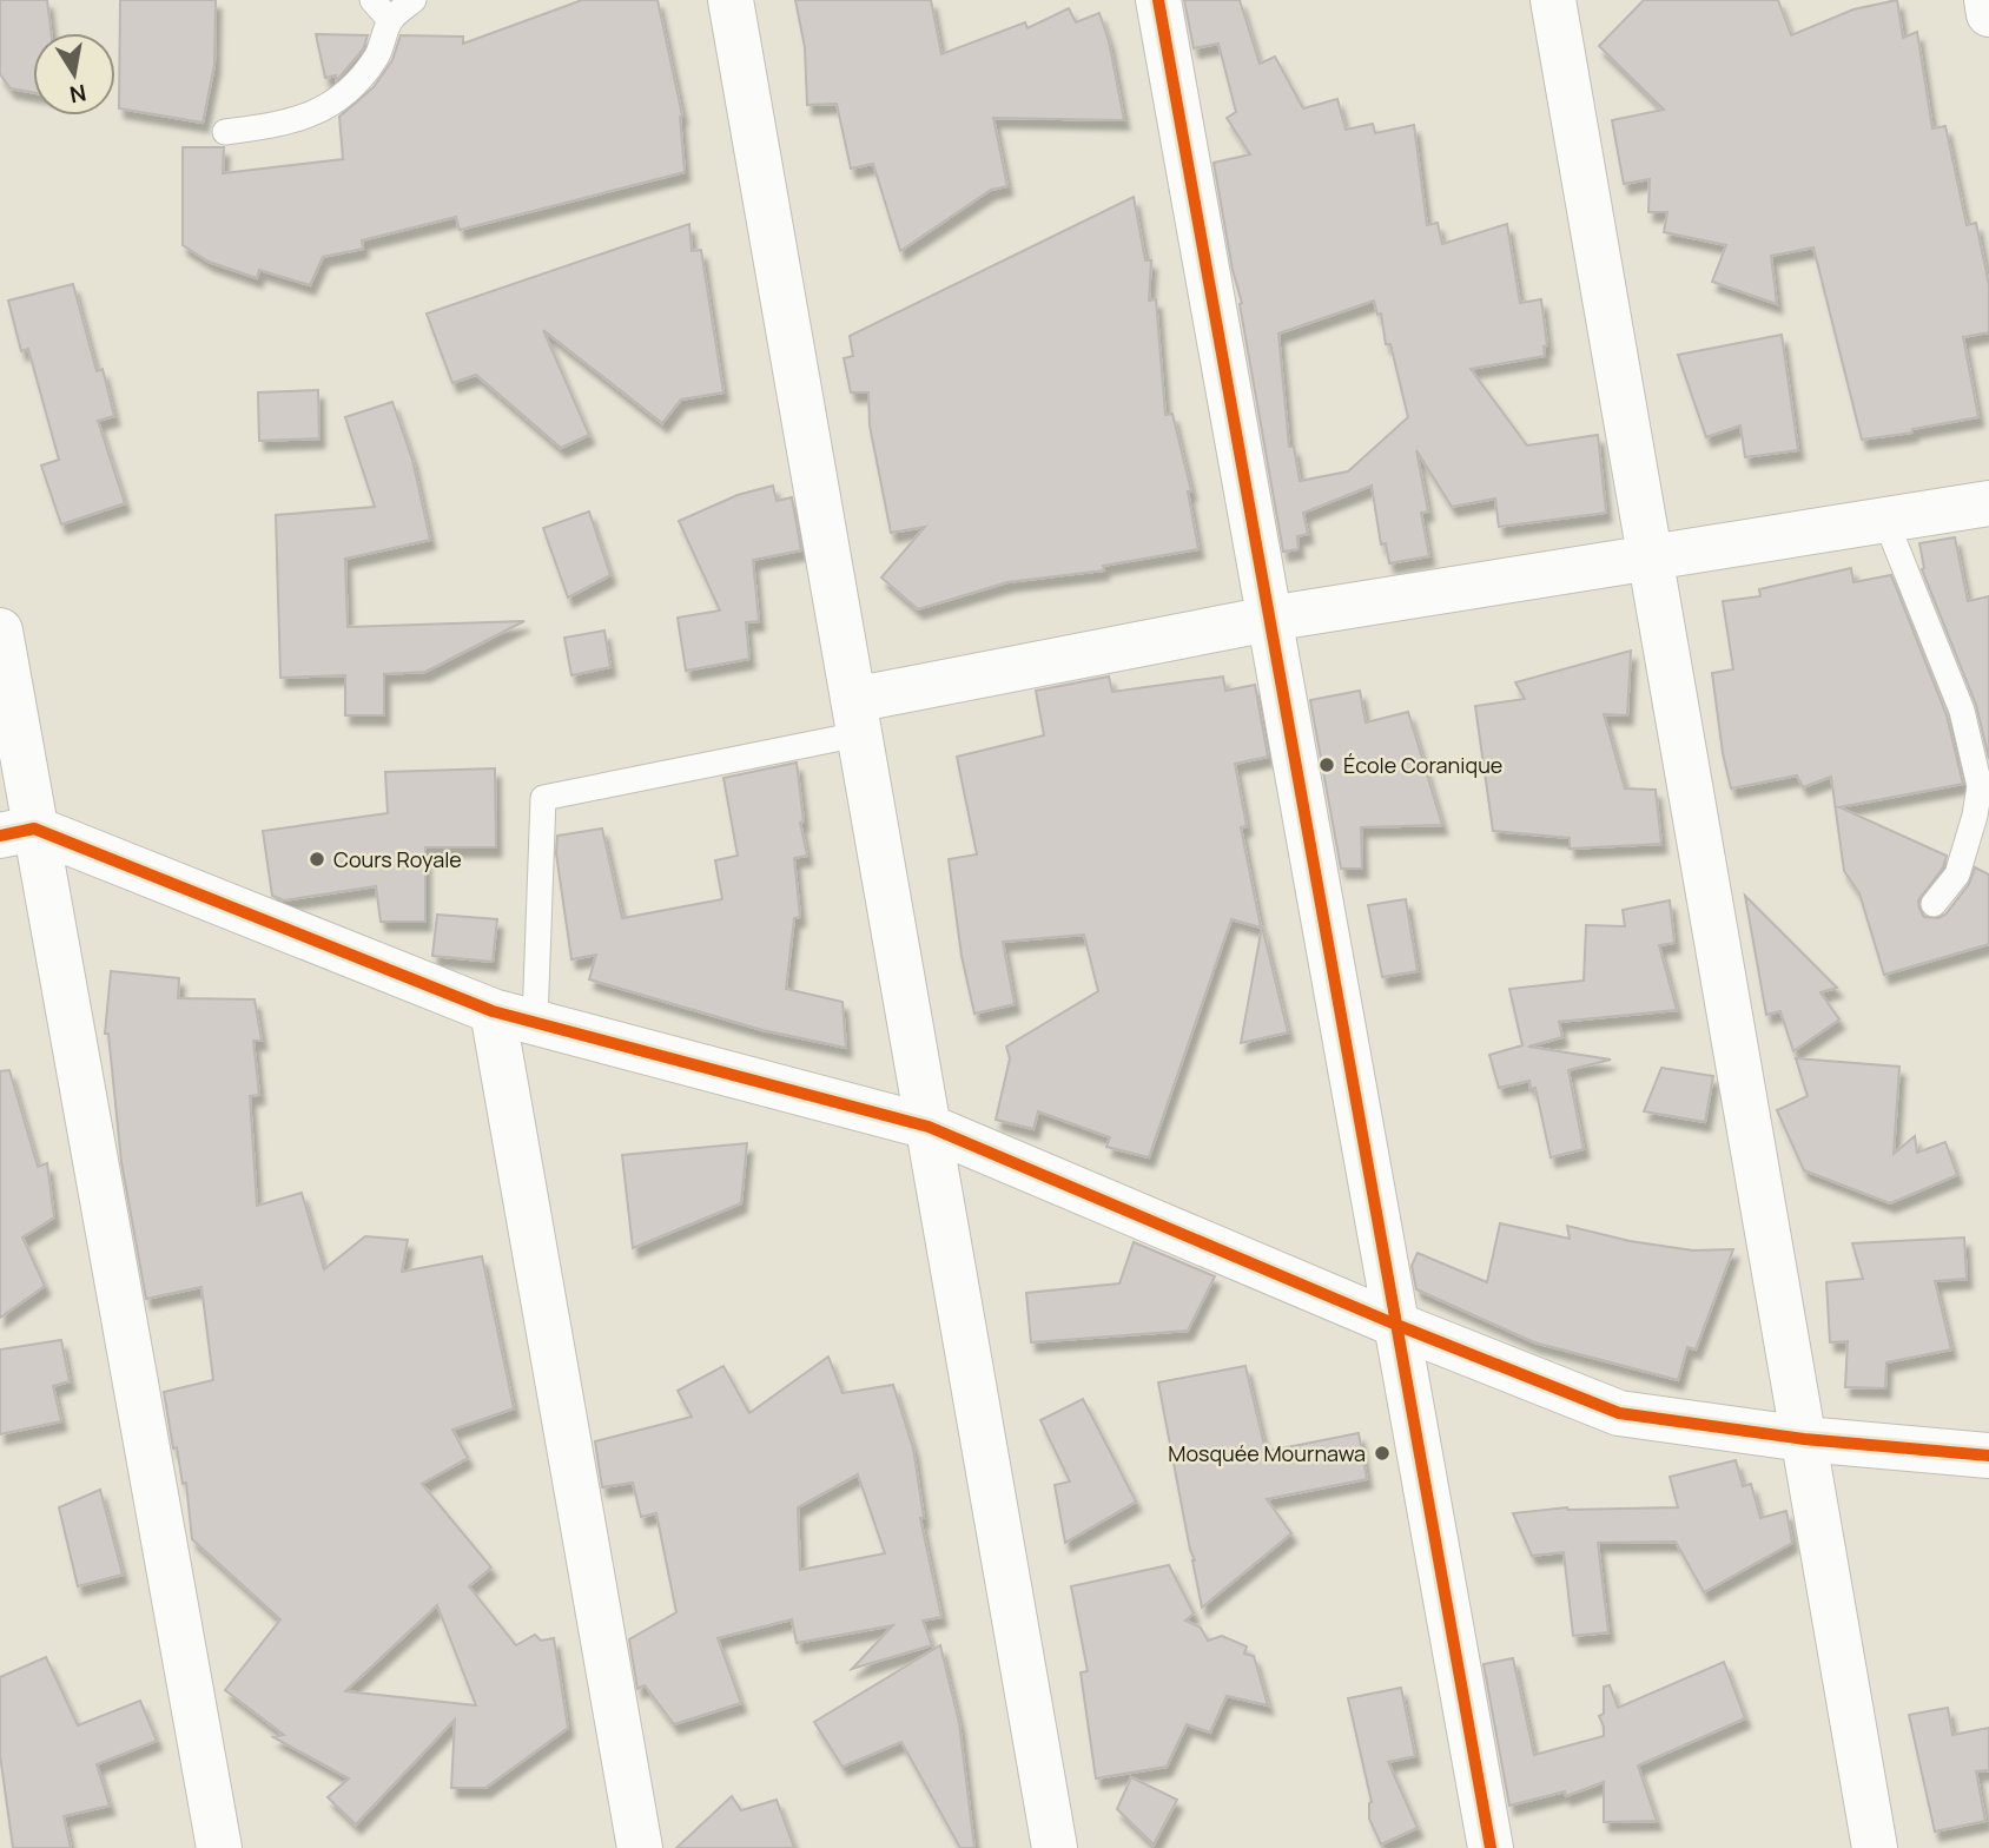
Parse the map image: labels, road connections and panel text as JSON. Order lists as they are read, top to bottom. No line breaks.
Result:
{"places":["École Coranique","Cours Royale","Mosquée Mournawa"],"north":"bottom"}
